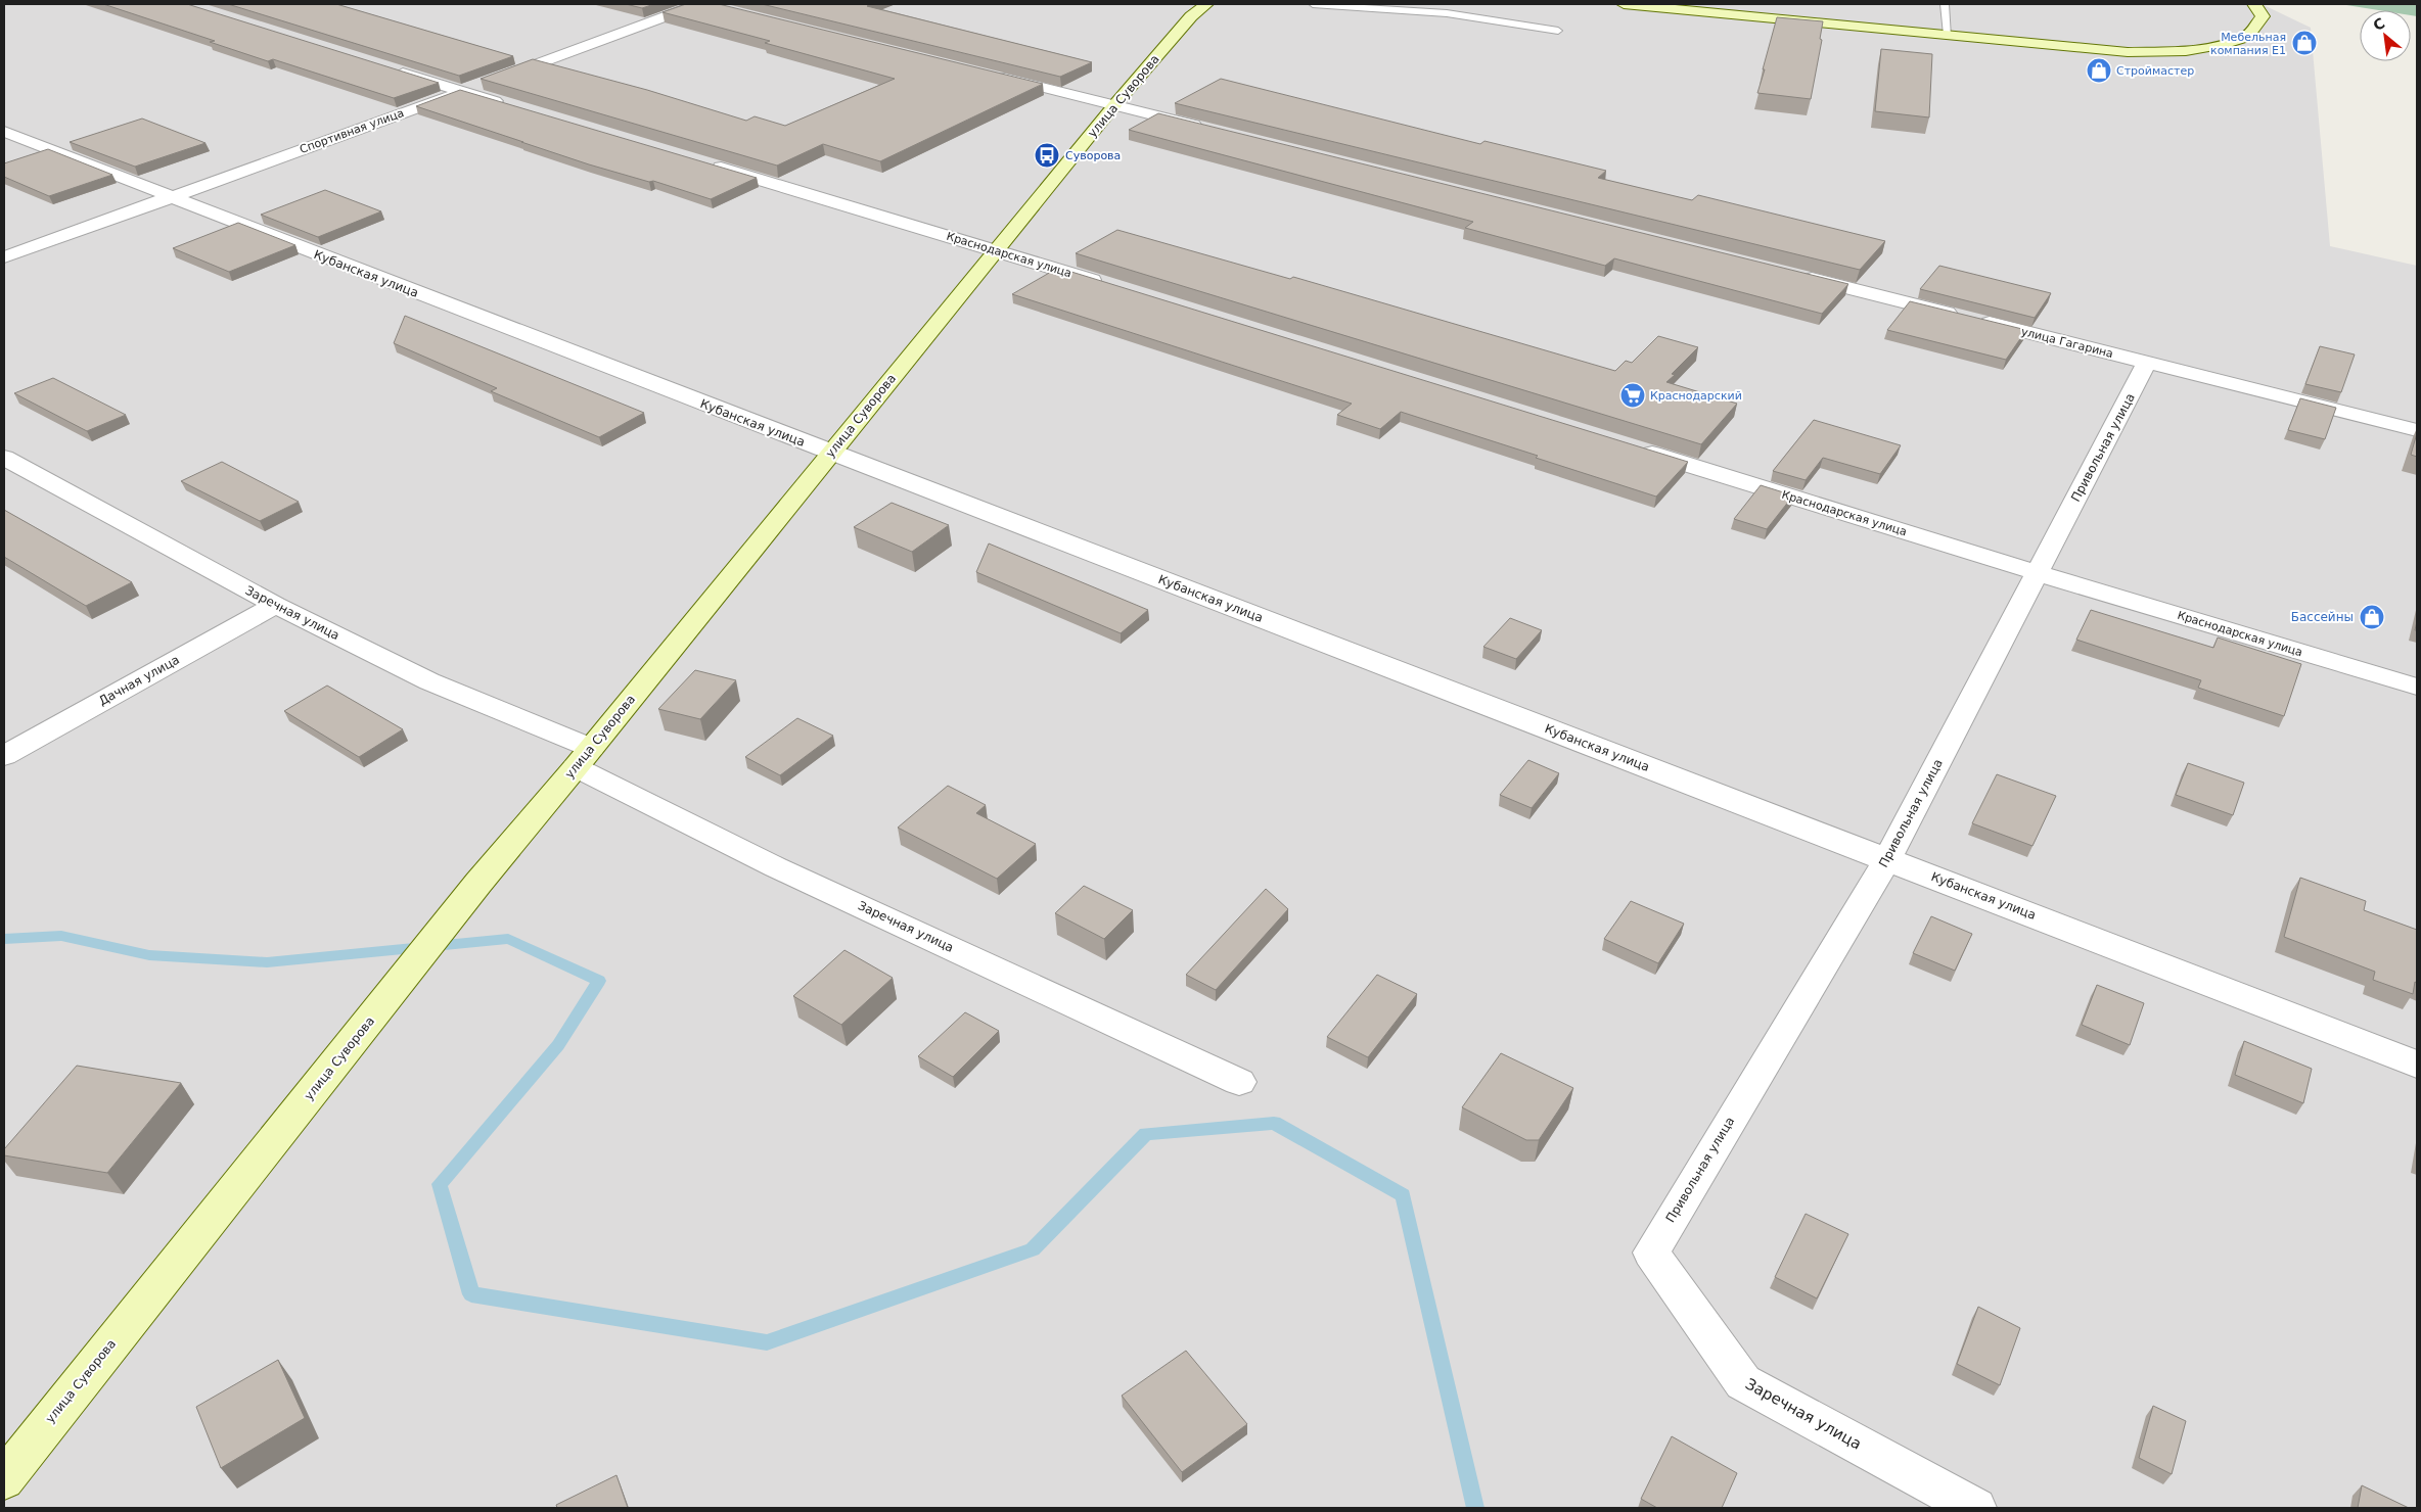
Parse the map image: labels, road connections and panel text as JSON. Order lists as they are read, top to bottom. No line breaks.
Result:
{"streets":{"street":["улица Суворова","Спортивная улица","Краснодарская улица","Кубанская улица","улица Гагарина","Привольная улица","Заречная улица","Дачная улица"]},"crossings":[["улица Суворова","Краснодарская улица"],["улица Суворова","Кубанская улица"],["улица Суворова","Заречная улица"],["Спортивная улица","Кубанская улица"],["Краснодарская улица","Привольная улица"],["Кубанская улица","Привольная улица"],["улица Гагарина","Привольная улица"],["Привольная улица","Заречная улица"],["Заречная улица","Дачная улица"]],"places":{"shop":["Мебельная компания Е1","Строймастер","Бассейны"],"bus stop":["Суворова"],"supermarket":["Краснодарский"]},"north":"top left"}
